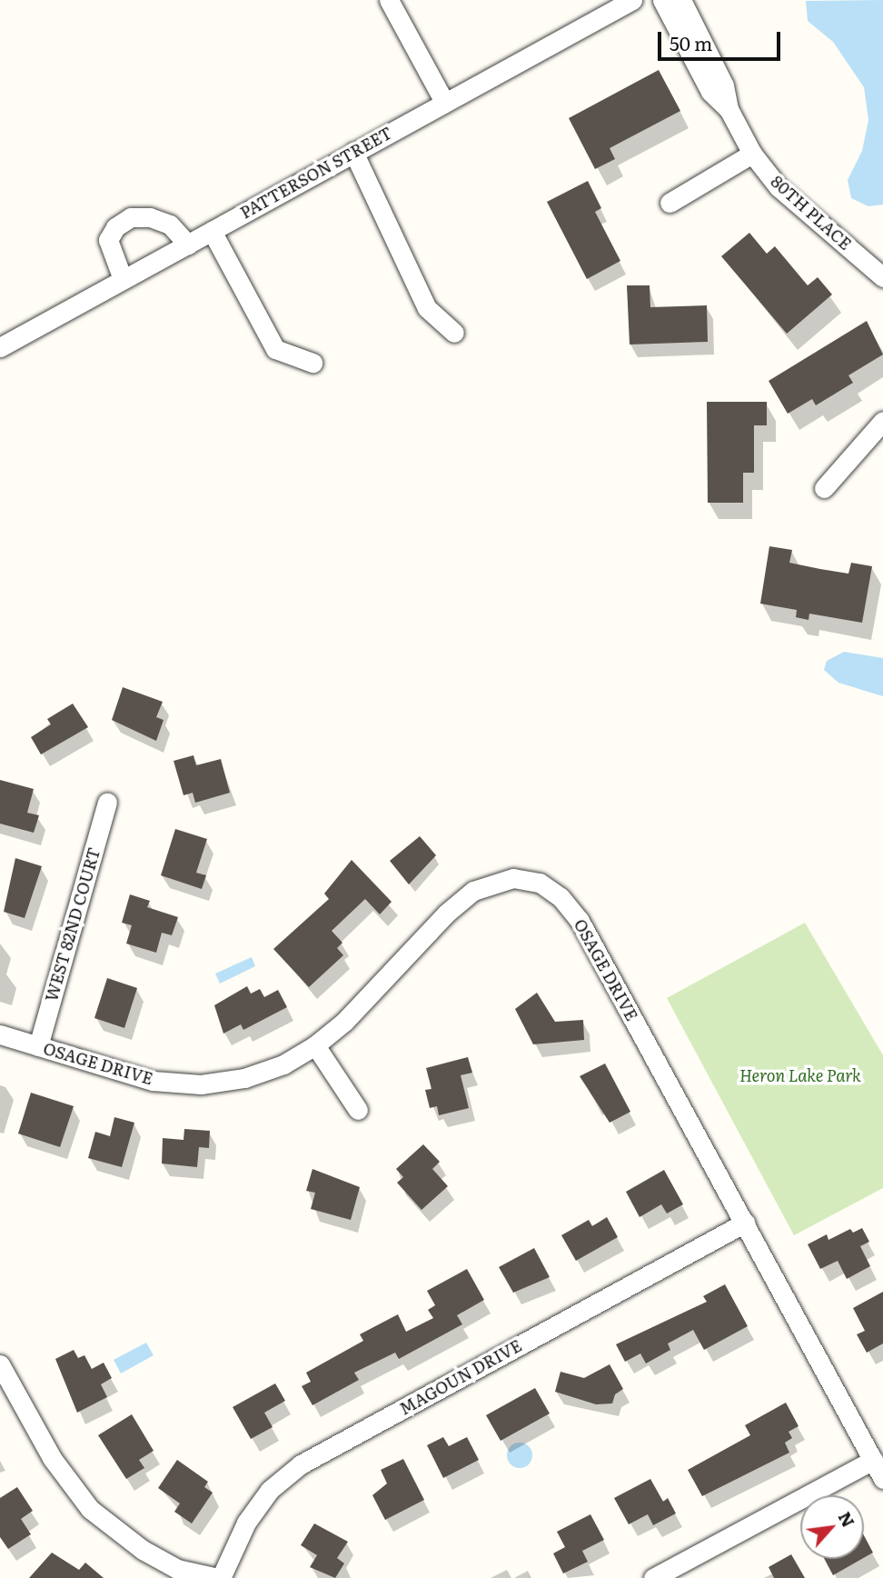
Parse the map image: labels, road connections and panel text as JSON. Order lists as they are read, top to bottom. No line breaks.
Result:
{"streets":{"street":["PATTERSON STREET","80TH PLACE","WEST 82ND COURT","OSAGE DRIVE","MAGOUN DRIVE"]},"crossings":[["WEST 82ND COURT","OSAGE DRIVE"],["OSAGE DRIVE","MAGOUN DRIVE"]],"parks":["Heron Lake Park"],"scale_bar":"50 m","north":"top right"}
